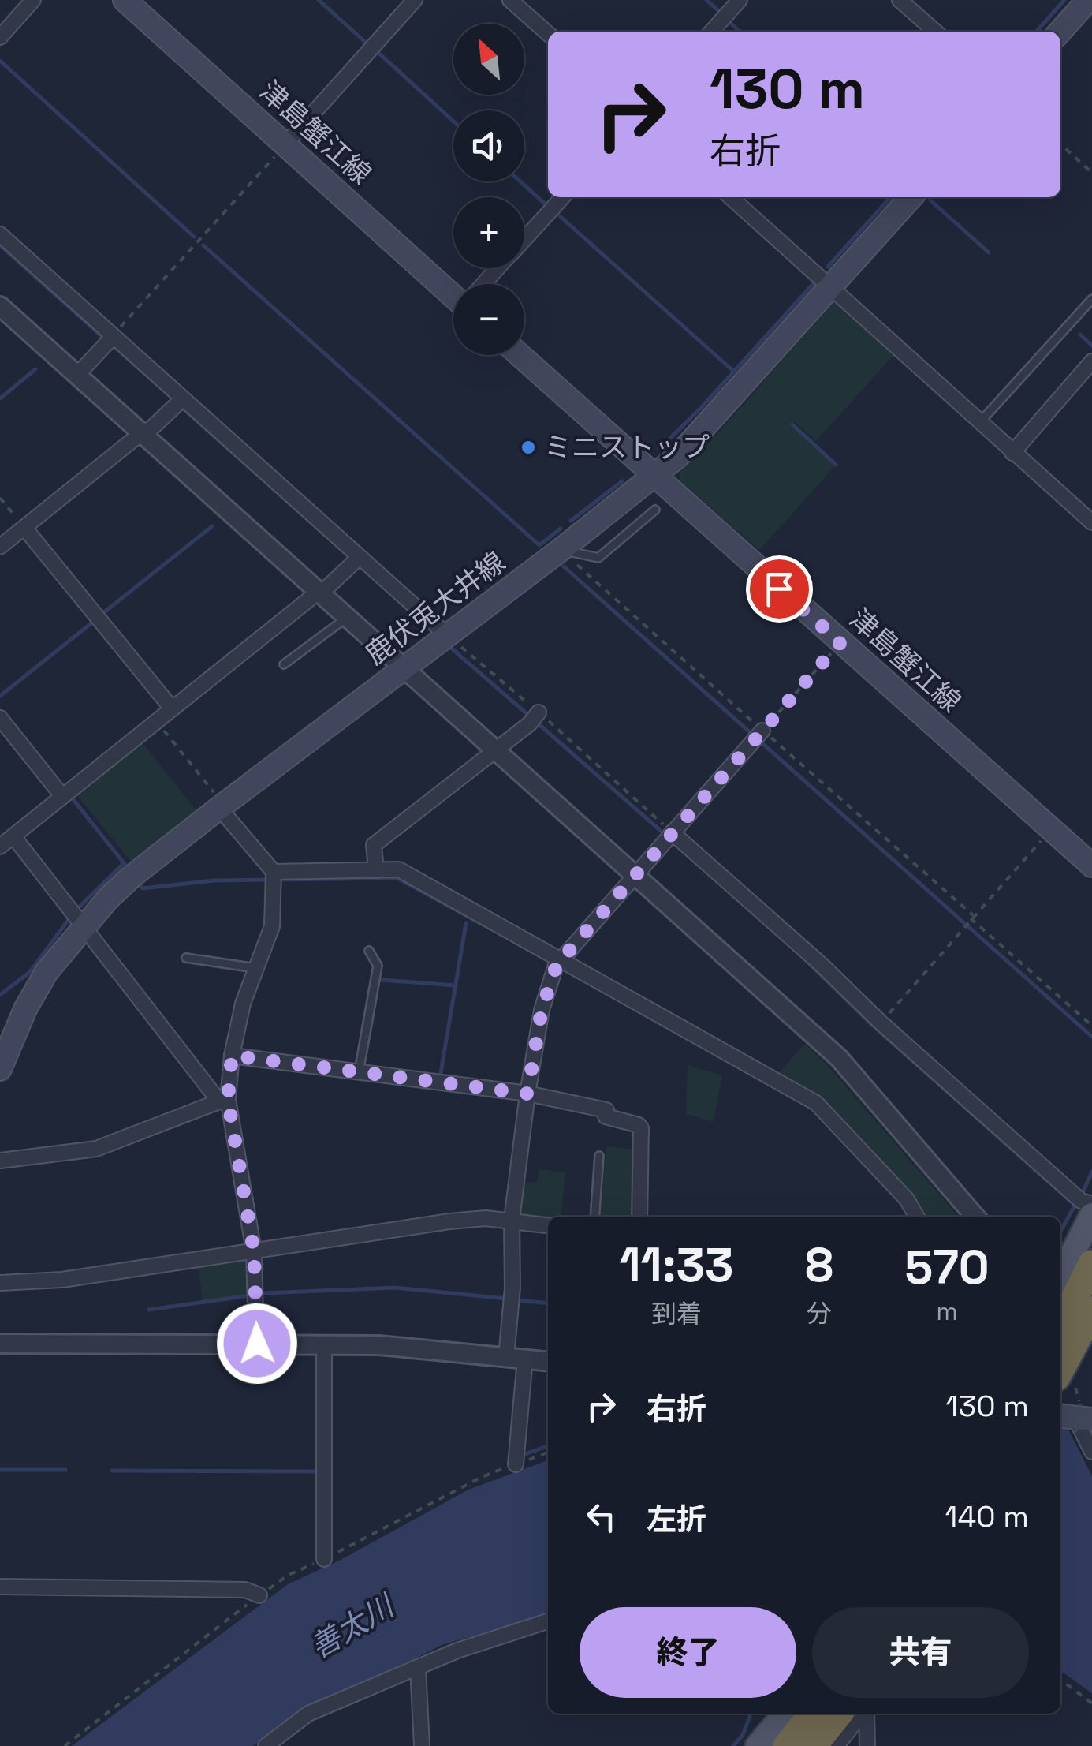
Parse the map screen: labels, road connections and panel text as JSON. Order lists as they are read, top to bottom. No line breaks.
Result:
{"streets":{"main road":["津島蟹江線","鹿伏兎大井線"]},"crossings":[["津島蟹江線","鹿伏兎大井線"]],"water":["善太川"],"places":["ミニストップ"],"north":"top left","page":{"map_buttons":["+","−"],"turn":["130 m","右折"],"eta":["11:33","到着","8","分","570","m"],"list":[{"name":"右折","value":"130 m"},{"name":"左折","value":"140 m"}],"buttons":["終了","共有"]}}
